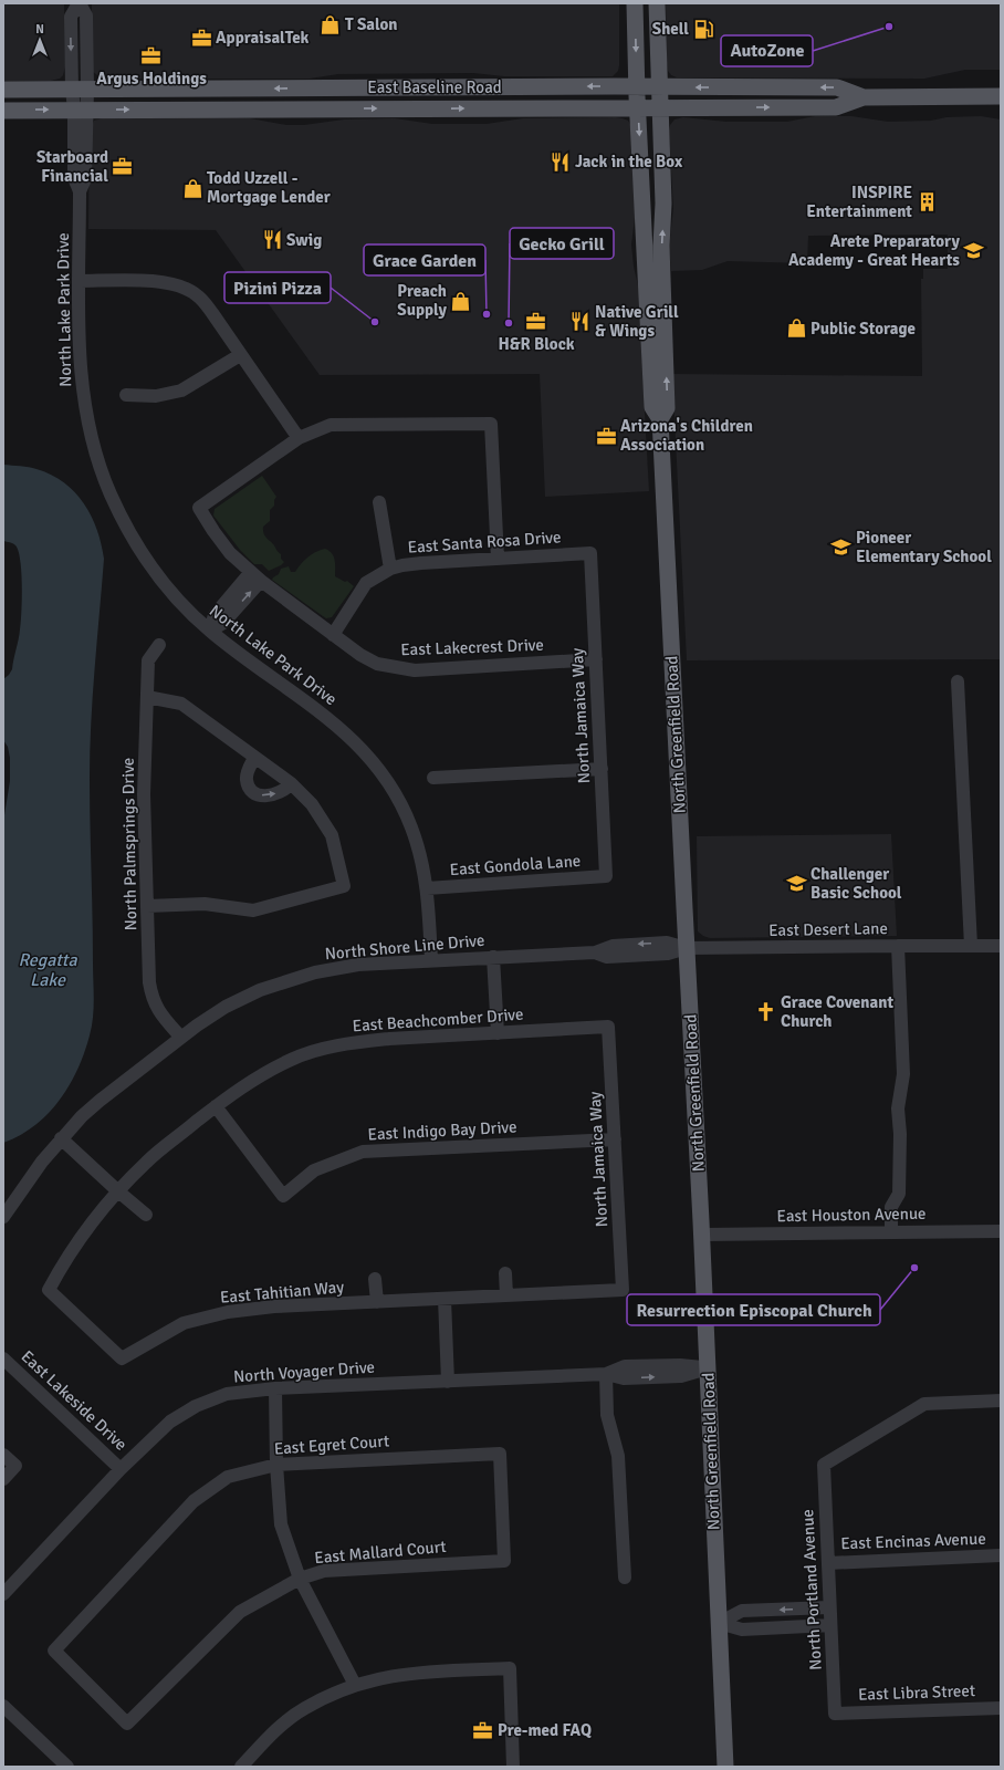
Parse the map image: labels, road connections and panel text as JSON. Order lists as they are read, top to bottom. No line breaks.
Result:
{"streets":{"main road":["East Baseline Road","North Greenfield Road"],"street":["North Lake Park Drive","East Santa Rosa Drive","East Lakecrest Drive","North Jamaica Way","North Palmsprings Drive","East Gondola Lane","East Desert Lane","North Shore Line Drive","East Beachcomber Drive","East Indigo Bay Drive","East Houston Avenue","East Tahitian Way","North Voyager Drive","East Lakeside Drive","East Egret Court","East Encinas Avenue","East Mallard Court","North Portland Avenue","East Libra Street"]},"crossings":[["East Baseline Road","North Lake Park Drive"],["East Baseline Road","North Greenfield Road"],["North Lake Park Drive","East Gondola Lane"],["North Lake Park Drive","North Shore Line Drive"],["East Santa Rosa Drive","East Lakecrest Drive"],["East Santa Rosa Drive","North Jamaica Way"],["East Lakecrest Drive","North Jamaica Way"],["North Jamaica Way","East Gondola Lane"],["North Jamaica Way","East Beachcomber Drive"],["North Jamaica Way","East Indigo Bay Drive"],["North Jamaica Way","East Tahitian Way"],["North Greenfield Road","East Desert Lane"],["North Greenfield Road","North Shore Line Drive"],["North Greenfield Road","East Houston Avenue"],["North Greenfield Road","North Voyager Drive"],["North Palmsprings Drive","North Shore Line Drive"],["East Desert Lane","North Shore Line Drive"],["East Beachcomber Drive","East Indigo Bay Drive"],["East Beachcomber Drive","East Tahitian Way"],["North Voyager Drive","East Lakeside Drive"],["East Egret Court","East Mallard Court"],["East Encinas Avenue","North Portland Avenue"],["North Portland Avenue","East Libra Street"]],"water":["Regatta Lake"],"places":{"shop":["T Salon","Todd Uzzell - Mortgage Lender","Preach Supply","Public Storage"],"other":["AutoZone","Grace Garden","Pizini Pizza","Gecko Grill","Resurrection Episcopal Church"],"fuel station":["Shell"],"office":["AppraisalTek","Argus Holdings","Starboard Financial","H&R Block","Arizona's Children Association","Pre-med FAQ"],"restaurant":["Jack in the Box","Swig","Native Grill & Wings"],"building":["INSPIRE Entertainment"],"school or university":["Arete Preparatory Academy - Great Hearts","Pioneer Elementary School","Challenger Basic School"],"church":["Grace Covenant Church"]},"north":"top"}
